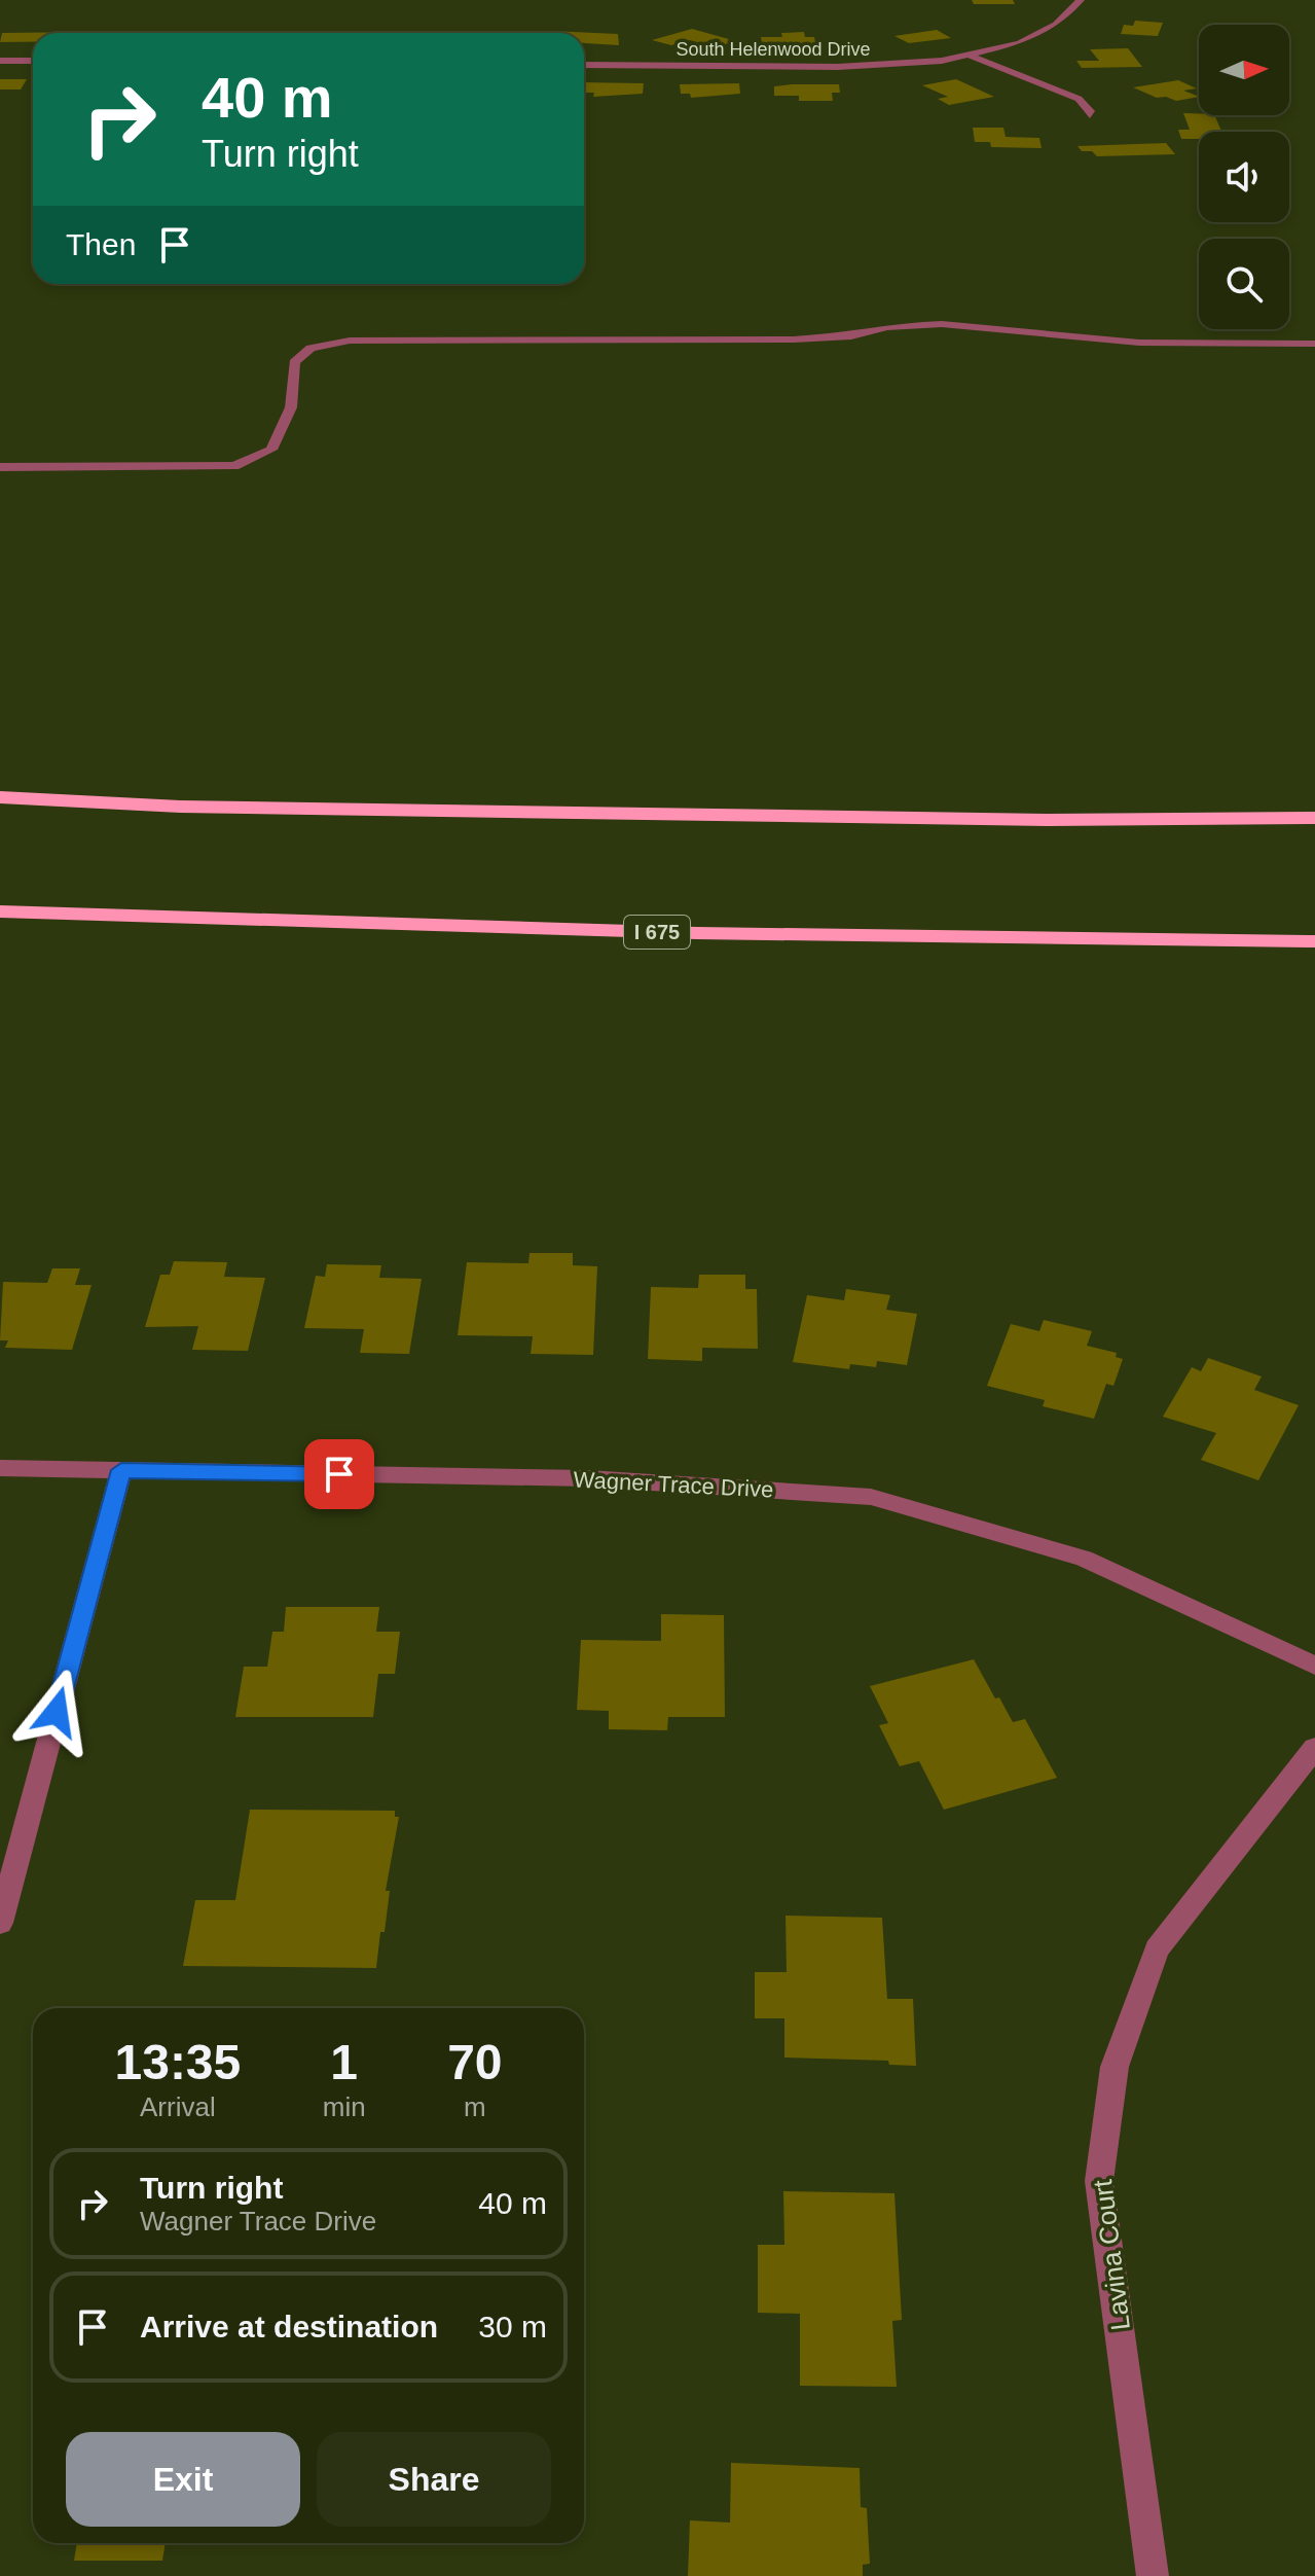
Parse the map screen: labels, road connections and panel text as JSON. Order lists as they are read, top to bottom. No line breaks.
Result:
{"streets":{"highway":["I 675"],"street":["South Helenwood Drive","Wagner Trace Drive","Lavina Court"]},"north":"right","page":{"turn":["40 m","Turn right"],"then":"Then","eta":["13:35","Arrival","1","min","70","m"],"list":[{"name":"Turn right","note":"Wagner Trace Drive","value":"40 m"},{"name":"Arrive at destination","value":"30 m"}],"buttons":["Exit","Share"]}}
